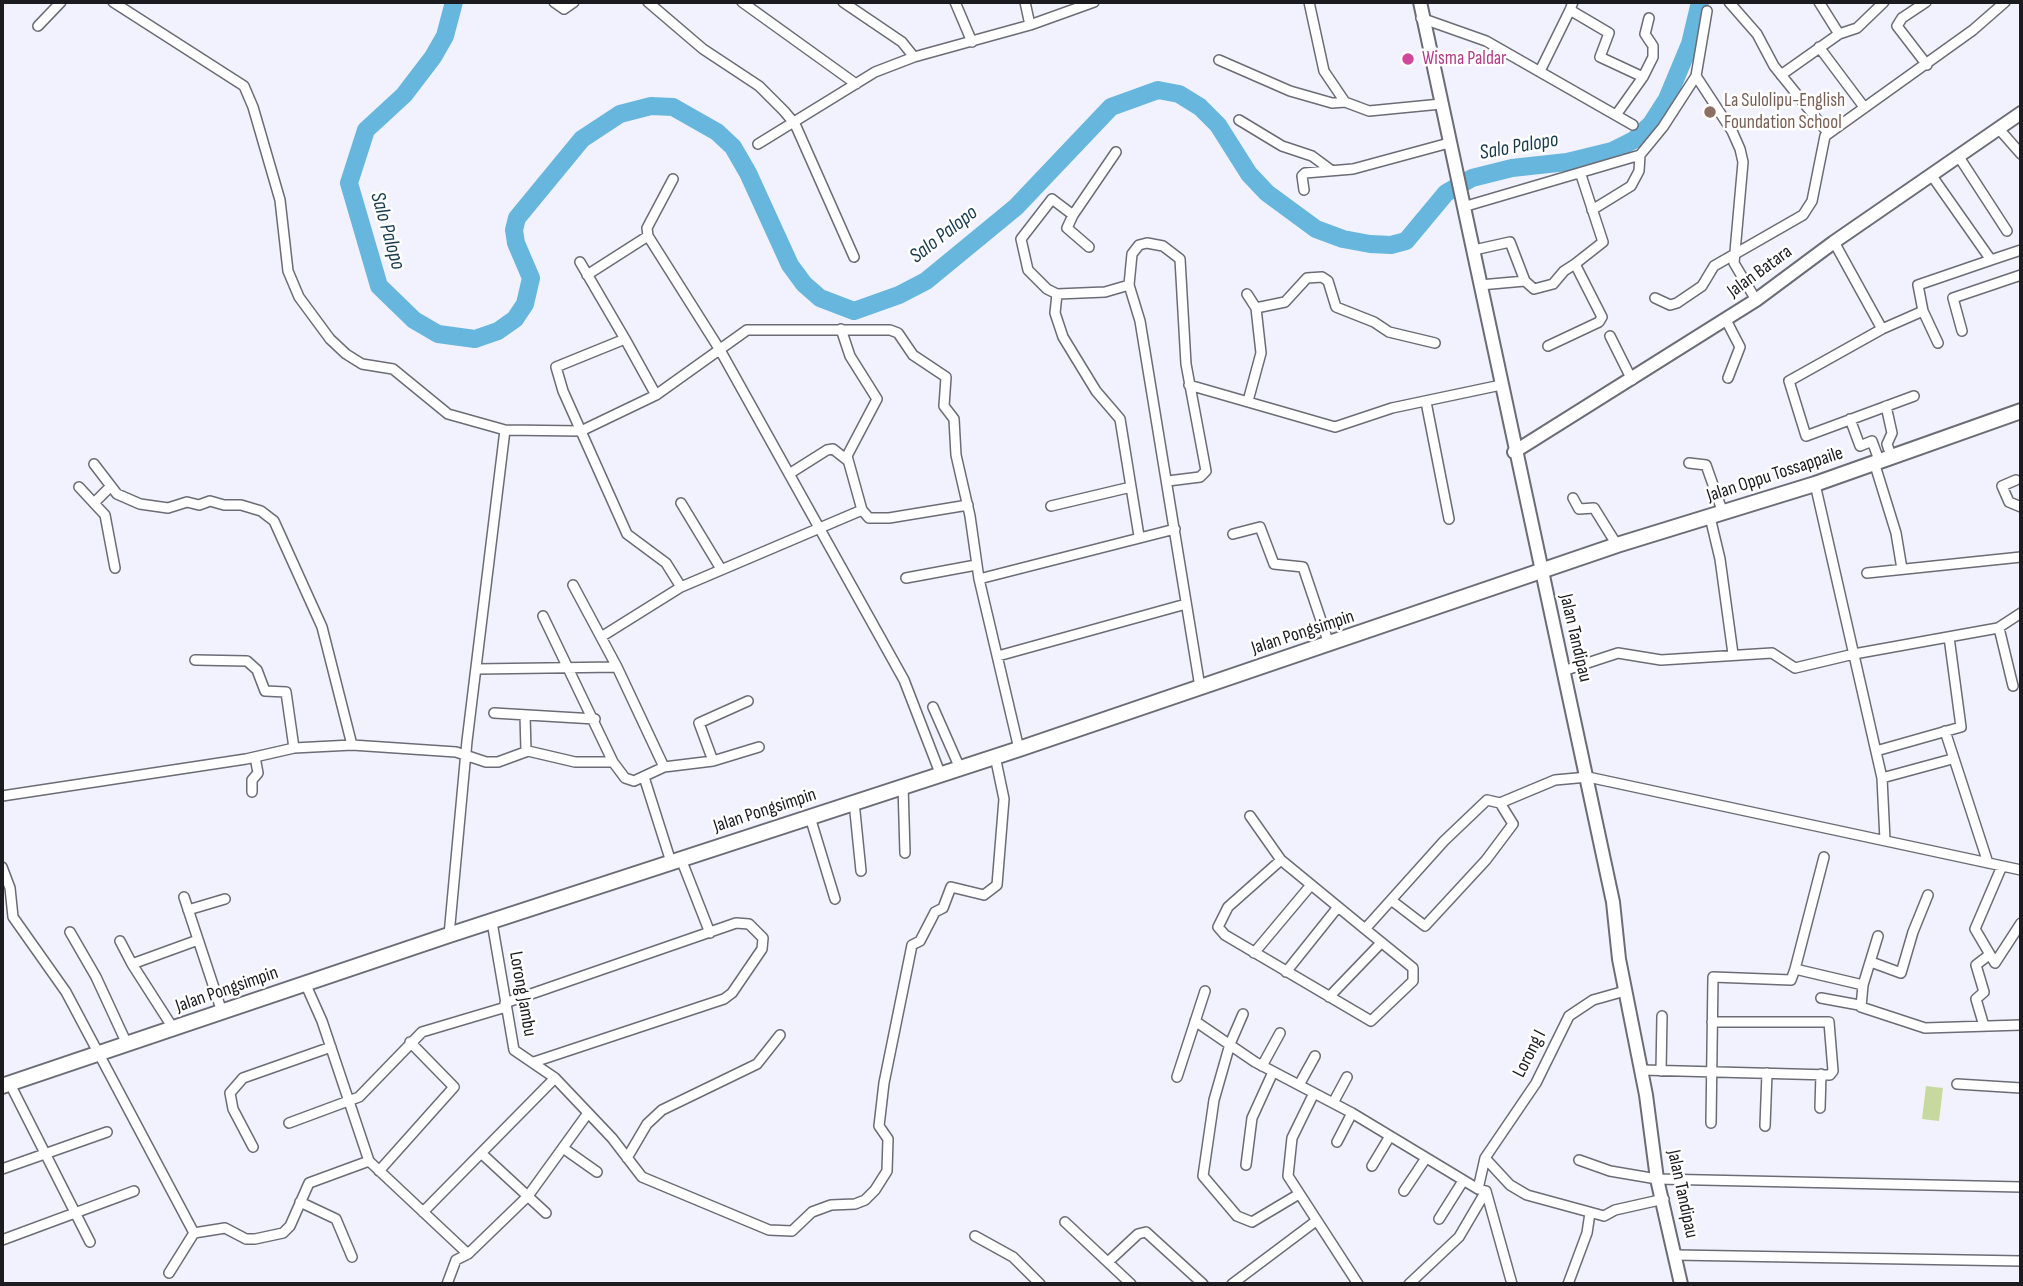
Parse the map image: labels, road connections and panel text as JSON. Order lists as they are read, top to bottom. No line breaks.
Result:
{"streets":{"main road":["Jalan Oppu Tossappaile","Jalan Pongsimpin"],"street":["Jalan Batara","Jalan Tandipau","Lorong Jambu","Lorong I"]},"crossings":[["Jalan Batara","Jalan Tandipau"],["Jalan Oppu Tossappaile","Jalan Pongsimpin"],["Jalan Oppu Tossappaile","Jalan Tandipau"],["Jalan Pongsimpin","Jalan Tandipau"],["Jalan Pongsimpin","Lorong Jambu"],["Jalan Tandipau","Lorong I"]],"water":["Salo Palopo"],"places":["Wisma Paldar","La Sulolipu-English Foundation School"]}
